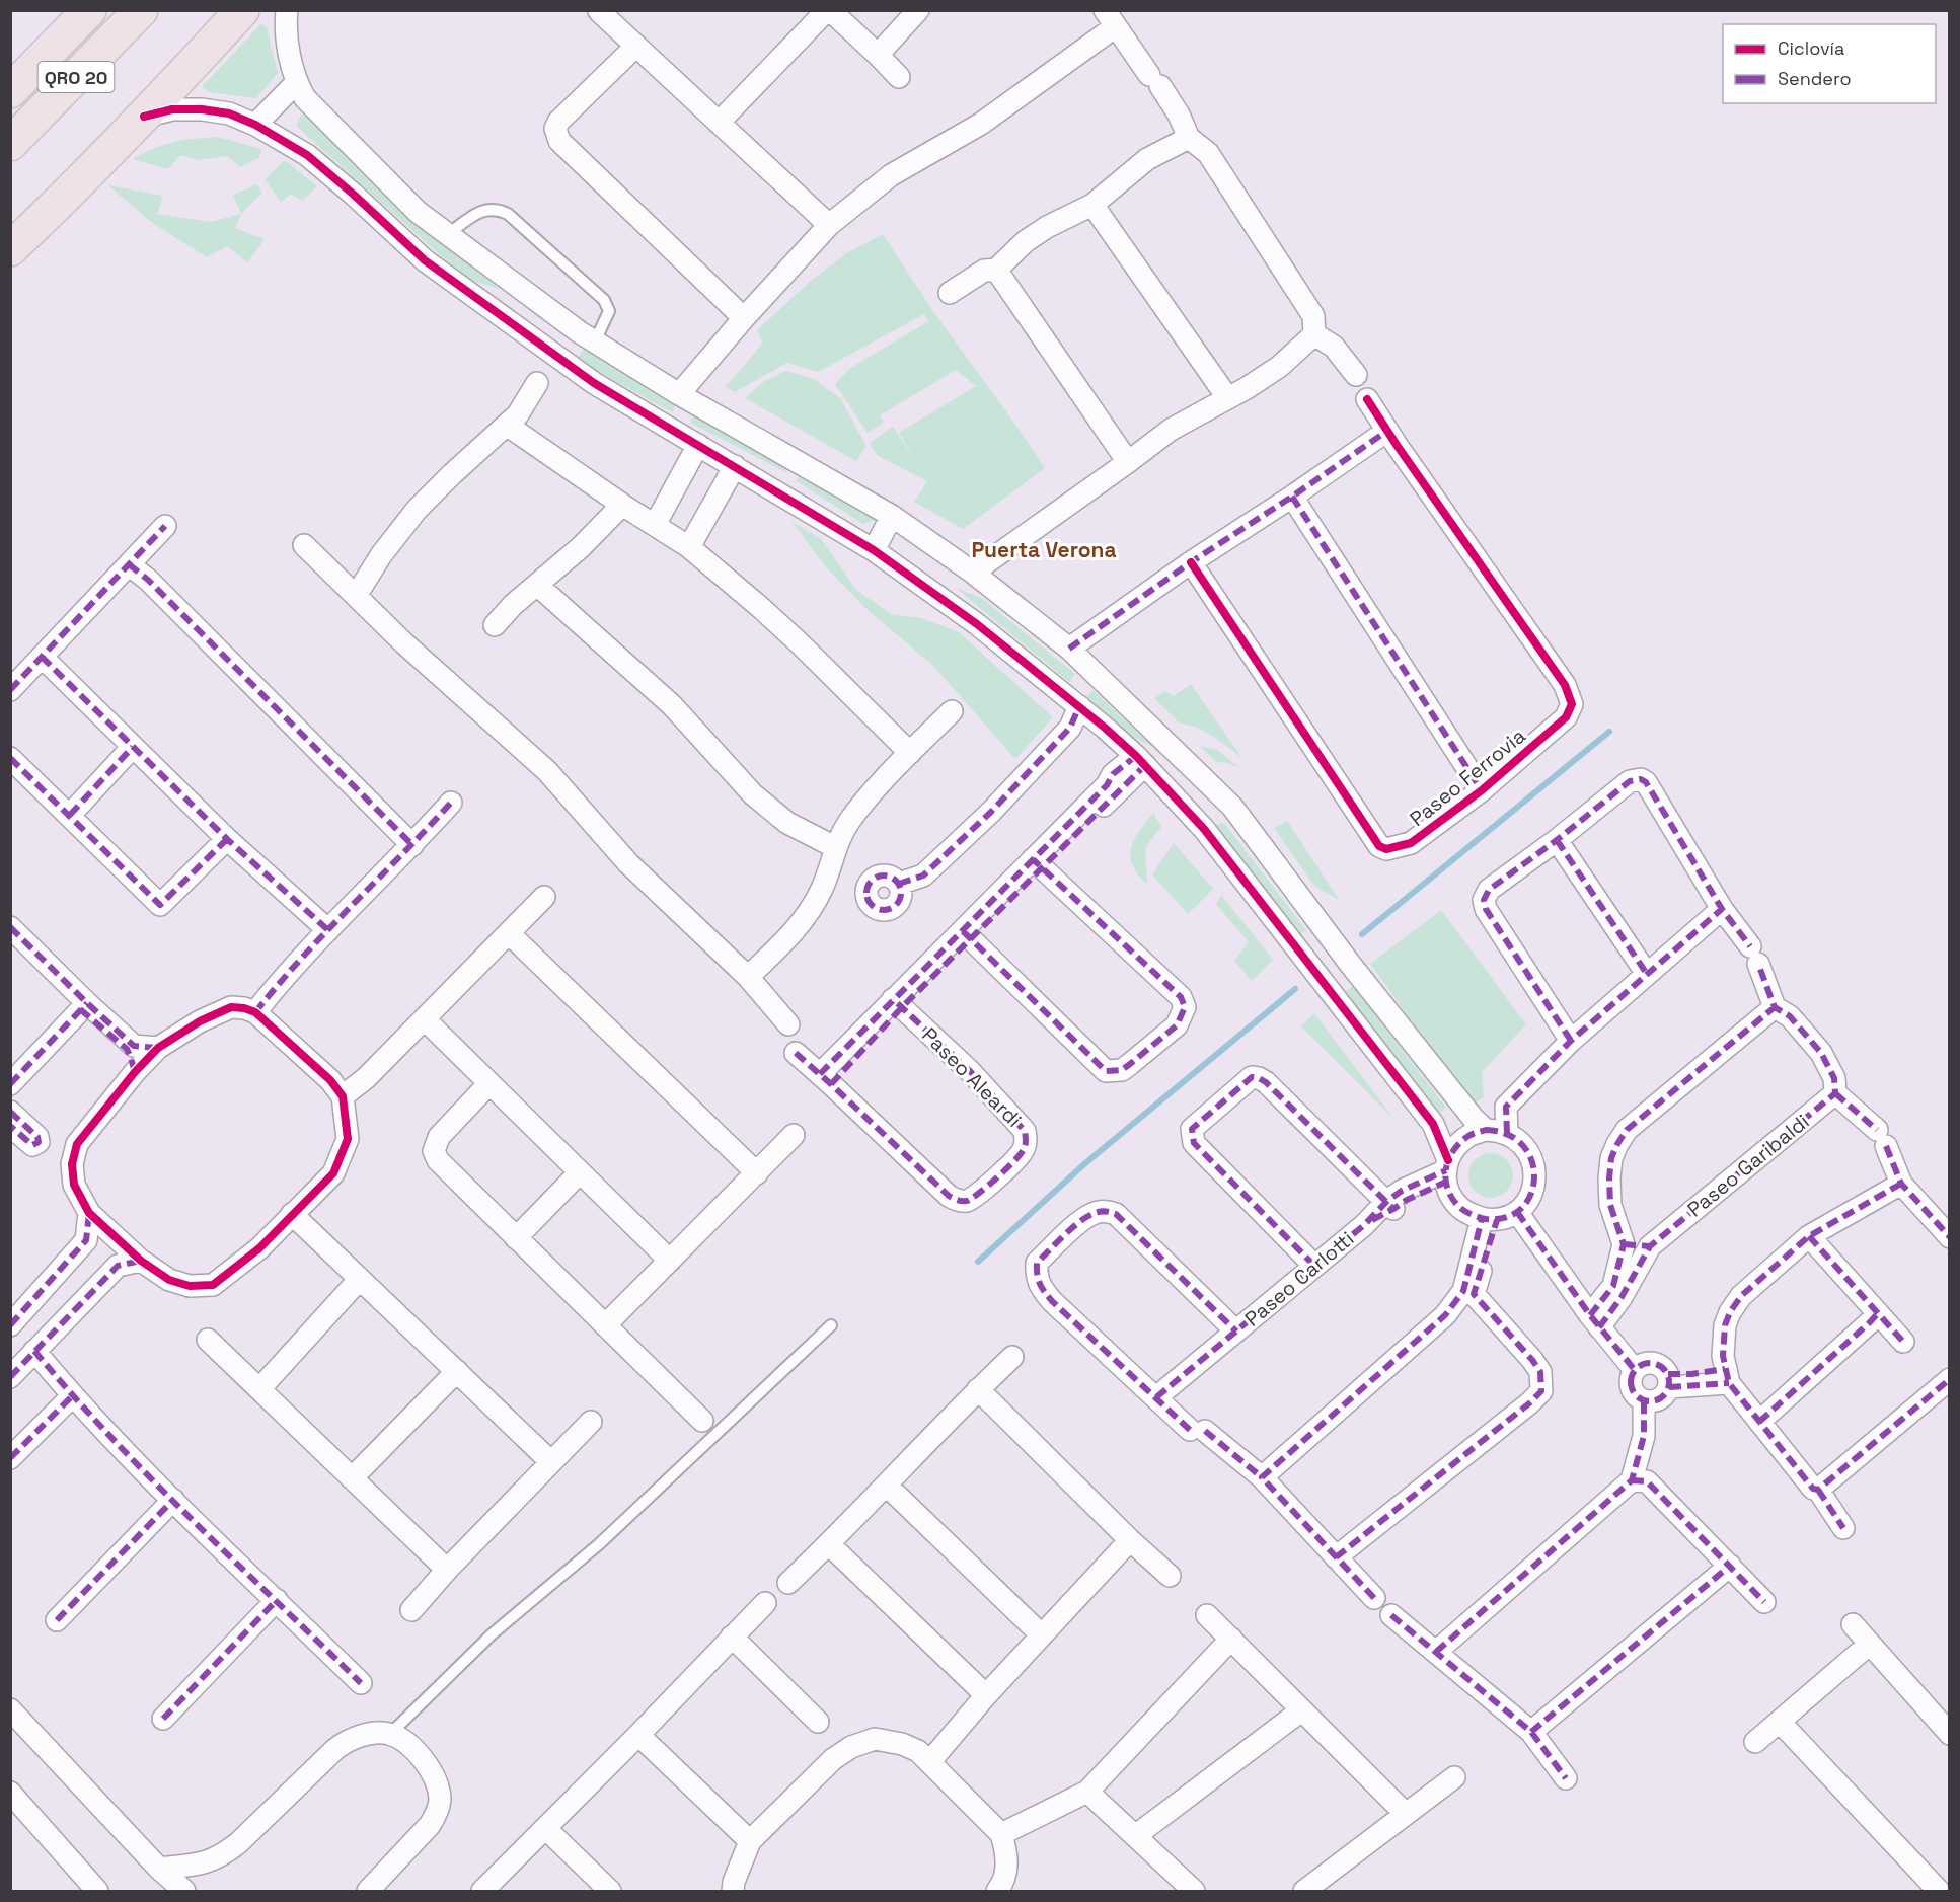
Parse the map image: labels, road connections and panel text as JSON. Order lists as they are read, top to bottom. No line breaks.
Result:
{"streets":{"highway":["QRO 20"],"street":["Paseo Ferrovia","Paseo Aleardi","Paseo Garibaldi","Paseo Carlotti"]},"districts":["Puerta Verona"],"legend":["Ciclovía","Sendero"]}
